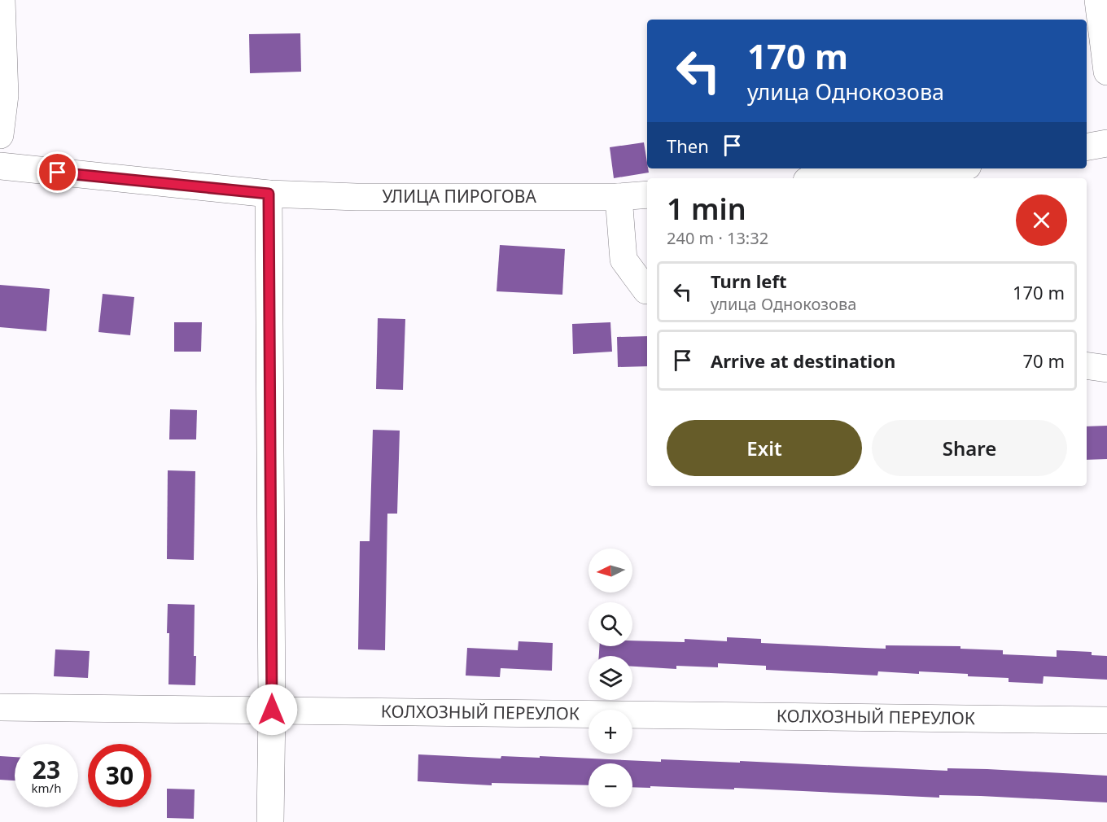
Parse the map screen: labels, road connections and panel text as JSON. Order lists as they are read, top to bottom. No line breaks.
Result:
{"streets":{"street":["УЛИЦА ПИРОГОВА","КОЛХОЗНЫЙ ПЕРЕУЛОК"]},"north":"left","page":{"turn":["170 m","улица Однокозова"],"then":"Then","heading":["1 min","240 m · 13:32"],"list":[{"name":"Turn left","note":"улица Однокозова","value":"170 m"},{"name":"Arrive at destination","value":"70 m"}],"buttons":["Exit","Share"],"map_buttons":["+","−"],"speed":"23 km/h","limit":"30"}}
